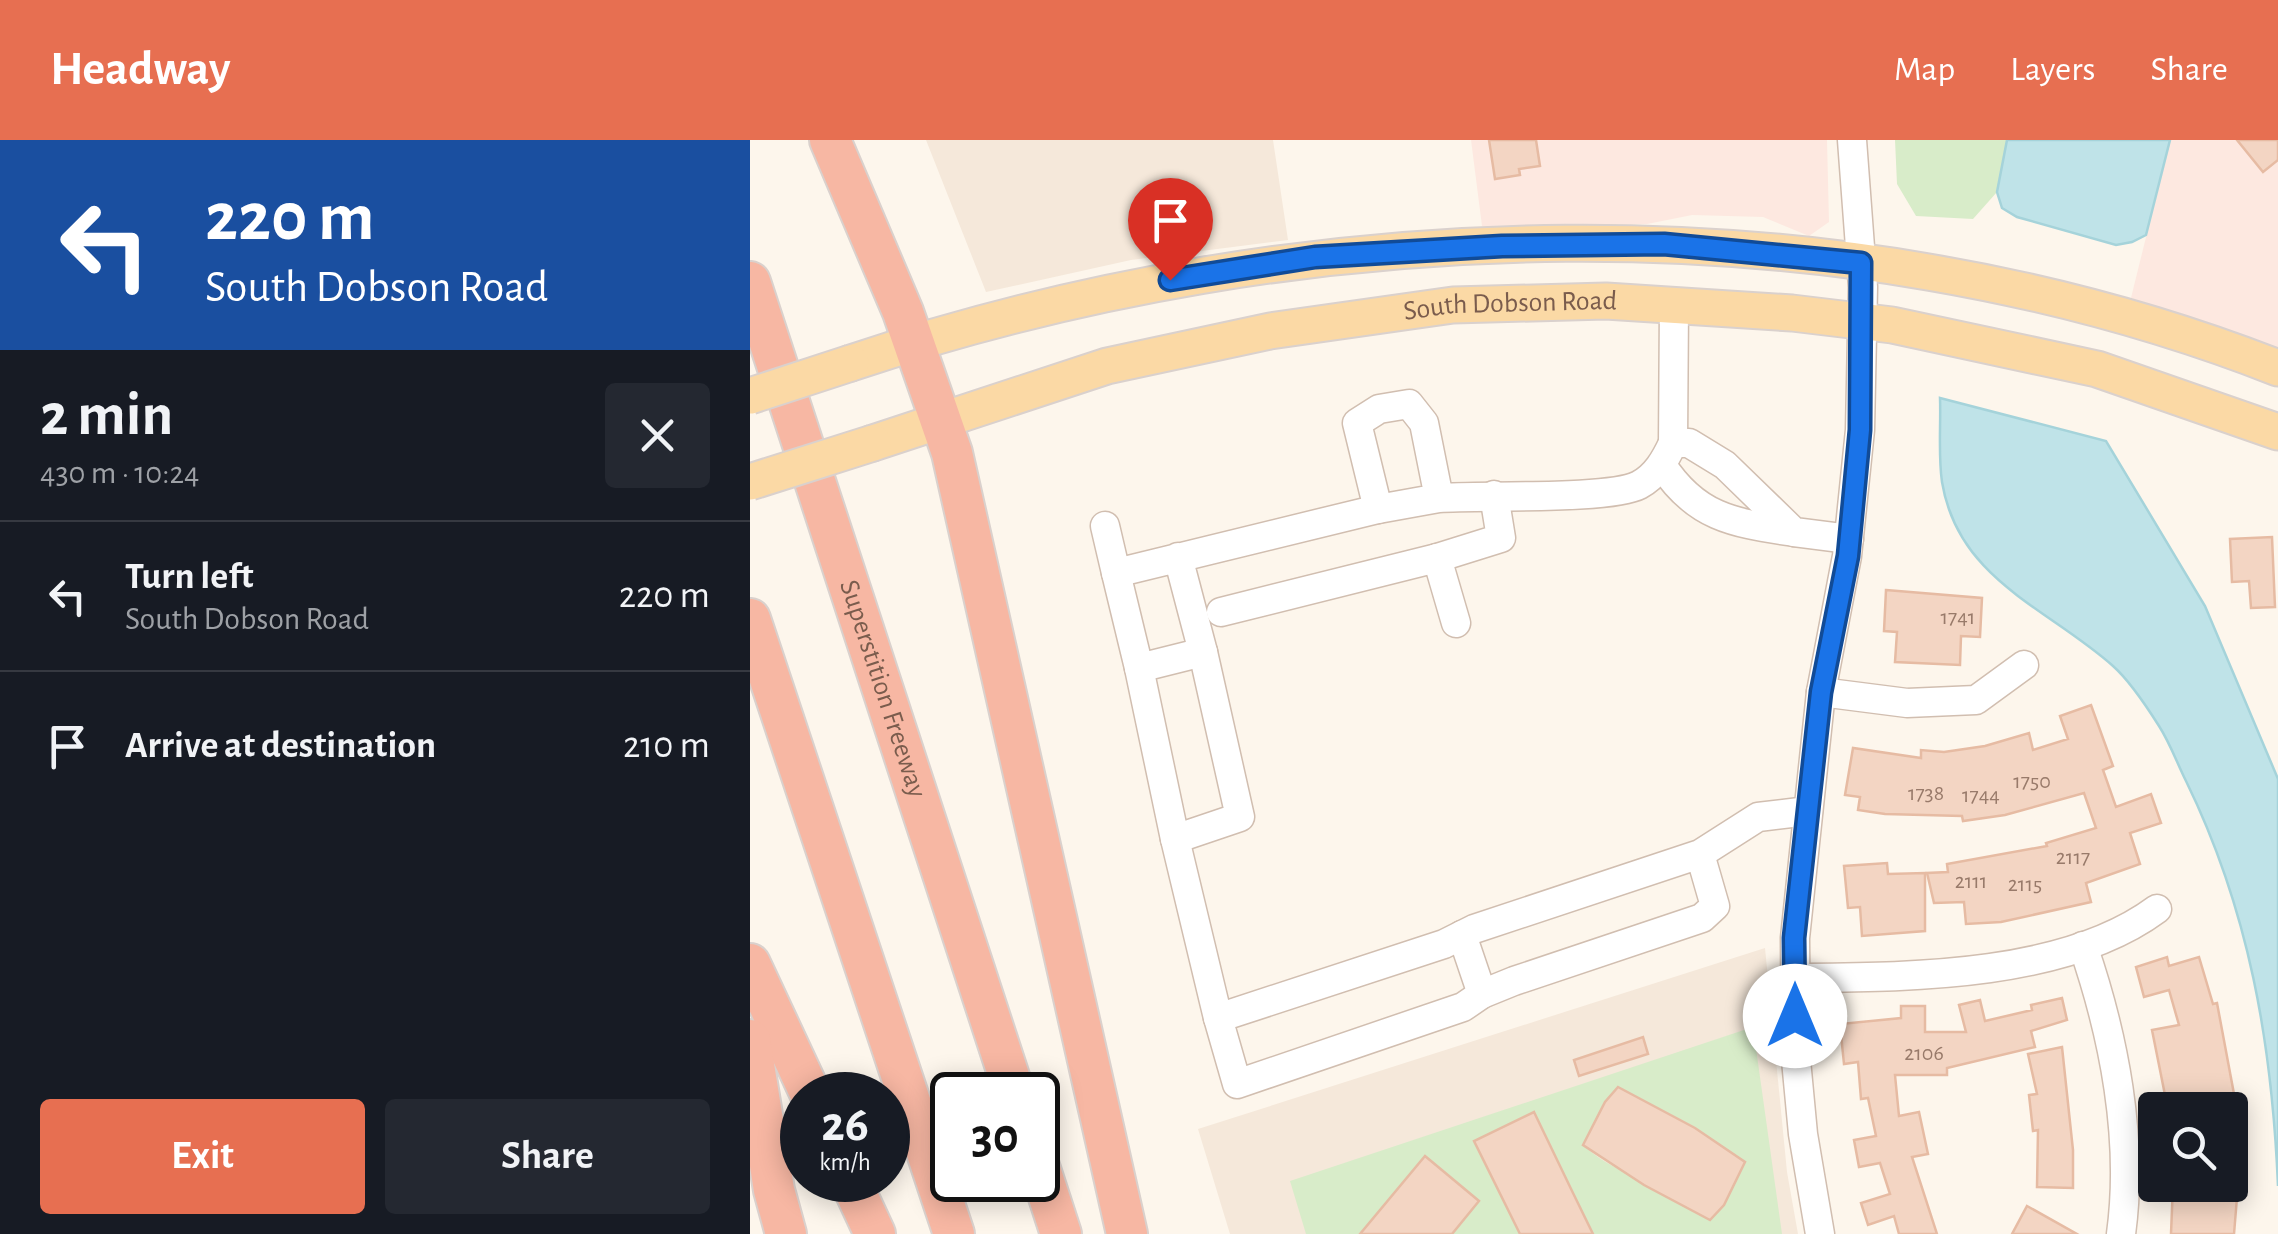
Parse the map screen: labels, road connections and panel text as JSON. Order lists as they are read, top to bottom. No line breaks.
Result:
{"streets":{"highway":["Superstition Freeway"],"main road":["South Dobson Road"]},"house_numbers":["1741","1750","1738","1744","2117","2111","2115","2106"],"page":{"header":"Headway","nav":["Map","Layers","Share"],"turn":["220 m","South Dobson Road"],"heading":["2 min","430 m · 10:24"],"list":[{"name":"Turn left","note":"South Dobson Road","value":"220 m"},{"name":"Arrive at destination","value":"210 m"}],"speed":"26 km/h","limit":"30","buttons":["Exit","Share"]}}
